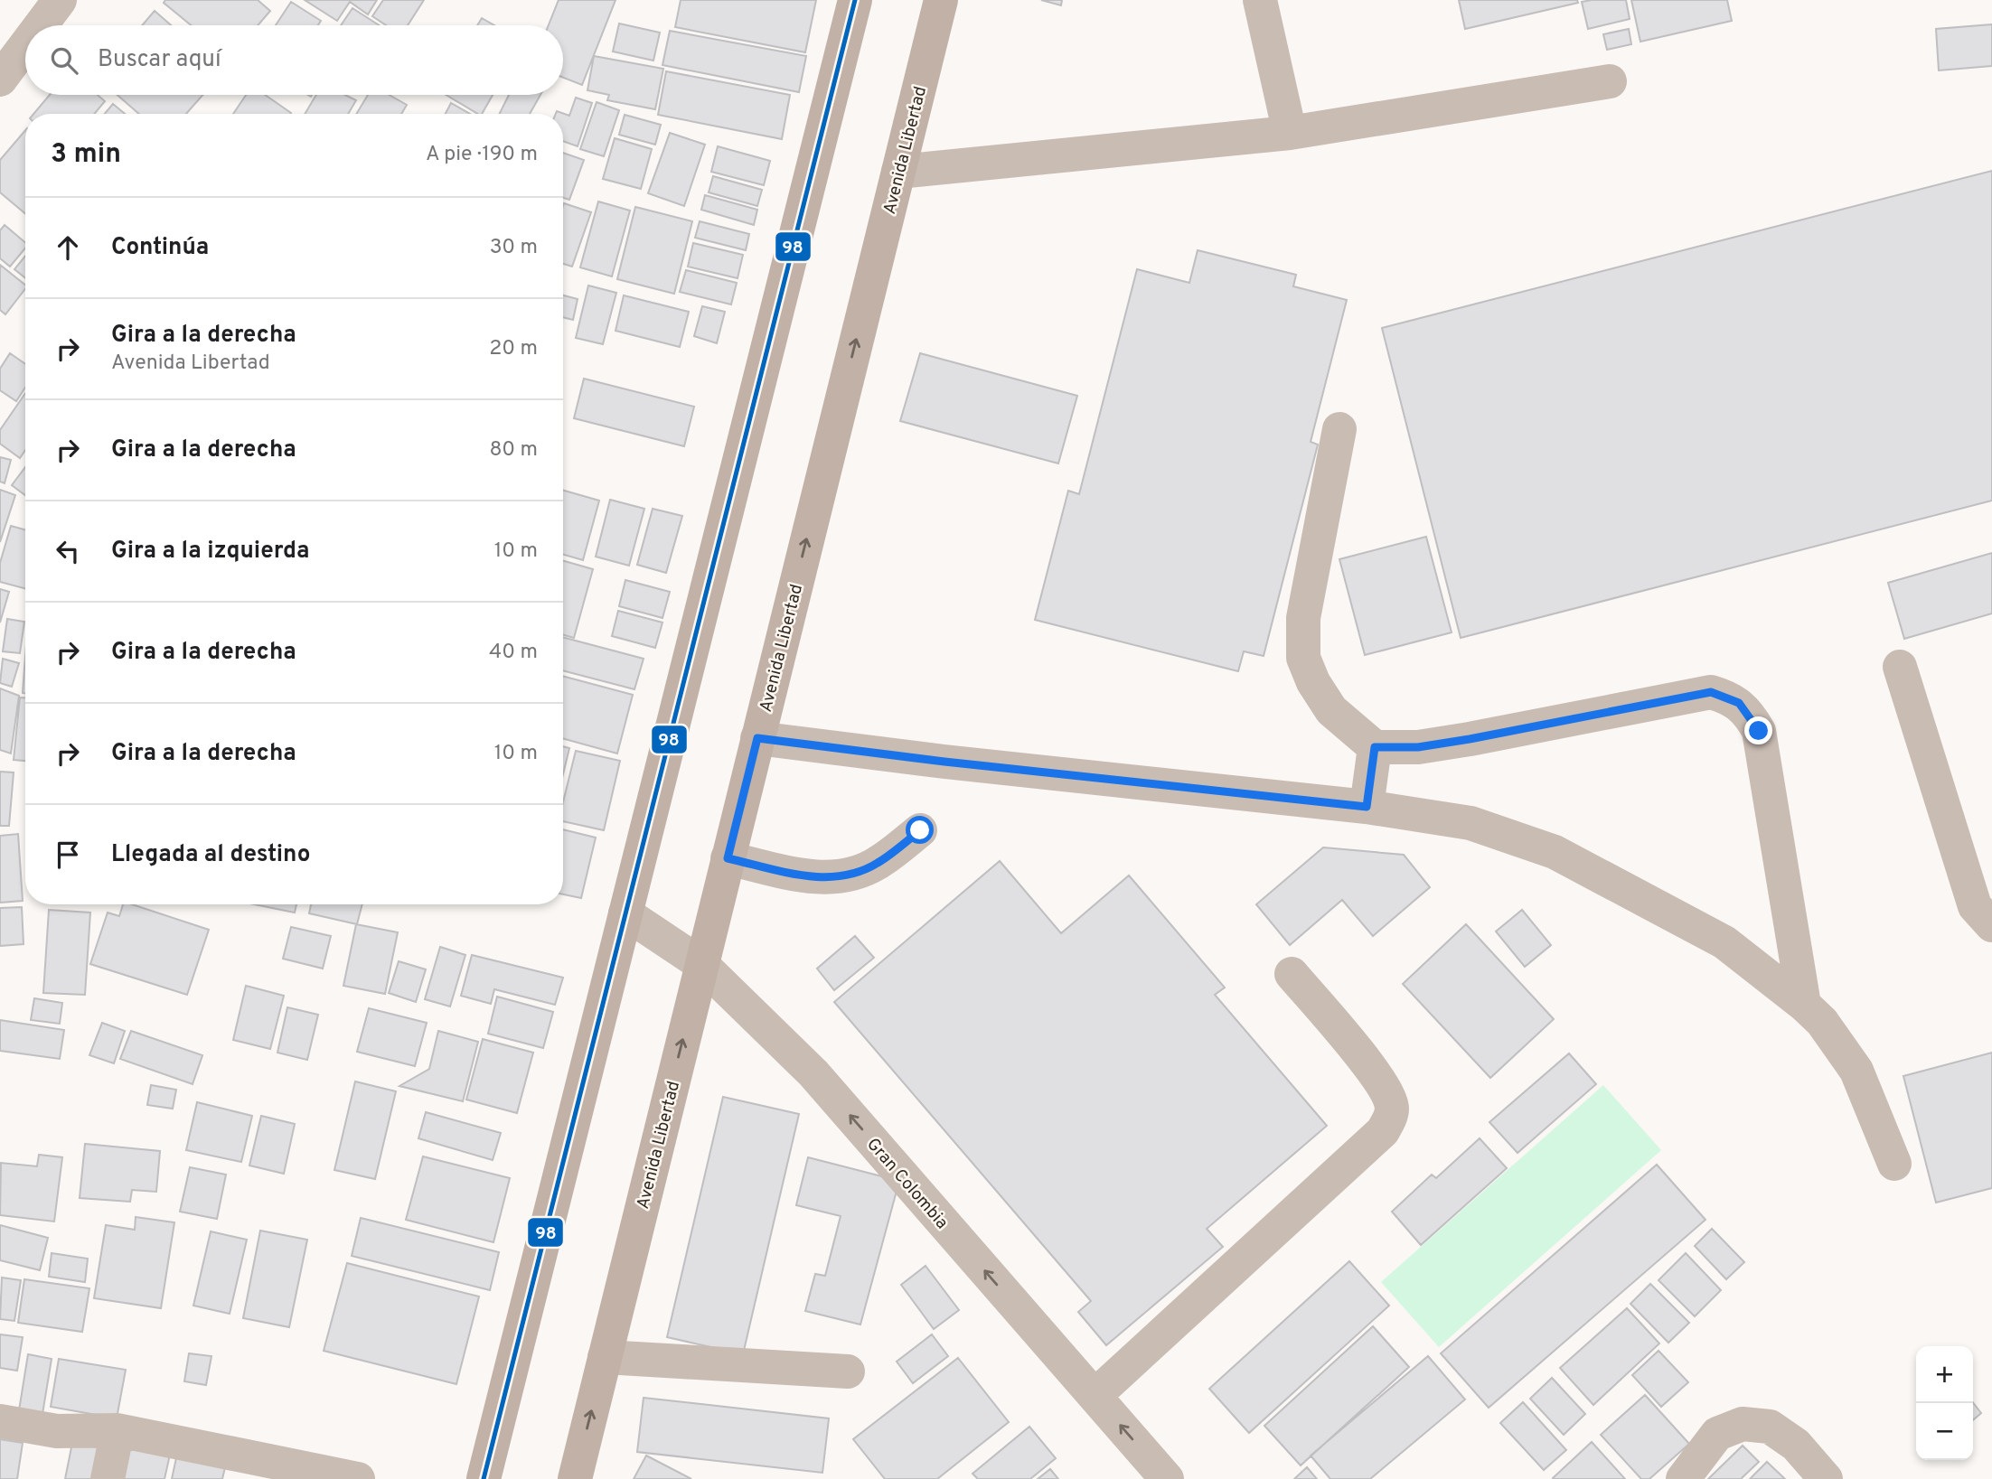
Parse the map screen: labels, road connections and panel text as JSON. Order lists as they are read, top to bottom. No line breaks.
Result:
{"streets":{"main road":["Avenida Libertad"],"street":["Gran Colombia"]},"crossings":[["Avenida Libertad","Gran Colombia"]],"one_way":["Gran Colombia"],"lines":["transit line 98"],"page":{"search":"Buscar aquí","heading":["3 min","A pie · 190 m"],"list":[["Continúa","30 m"],["Gira a la derecha","Avenida Libertad","20 m"],["Gira a la derecha","80 m"],["Gira a la izquierda","10 m"],["Gira a la derecha","40 m"],["Gira a la derecha","10 m"],"Llegada al destino"],"map_buttons":["+","−"]}}
